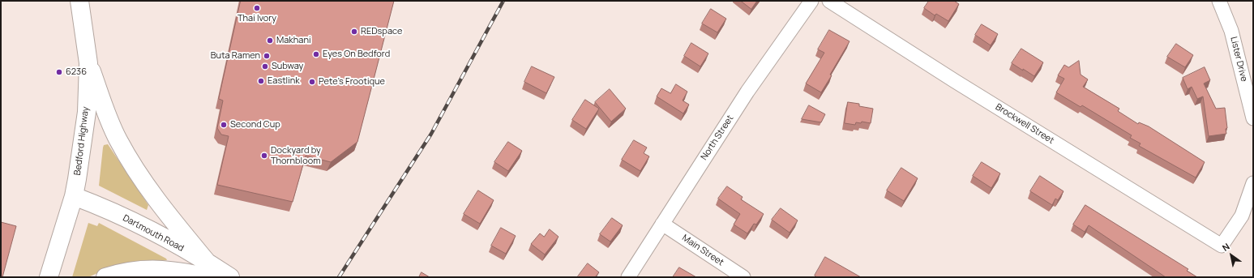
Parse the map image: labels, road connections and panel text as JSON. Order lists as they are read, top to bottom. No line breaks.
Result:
{"streets":{"main road":["Bedford Highway","Dartmouth Road"],"street":["Lister Drive","Brockwell Street","North Street","Main Street"]},"crossings":[["North Street","Main Street"],["Bedford Highway","Dartmouth Road"]],"places":["Thai Ivory","REDspace","Makhani","Eyes On Bedford","Buta Ramen","Subway","6236","Eastlink","Pete's Frootique","Second Cup","Dockyard by Thornbloom"],"north":"top left"}
